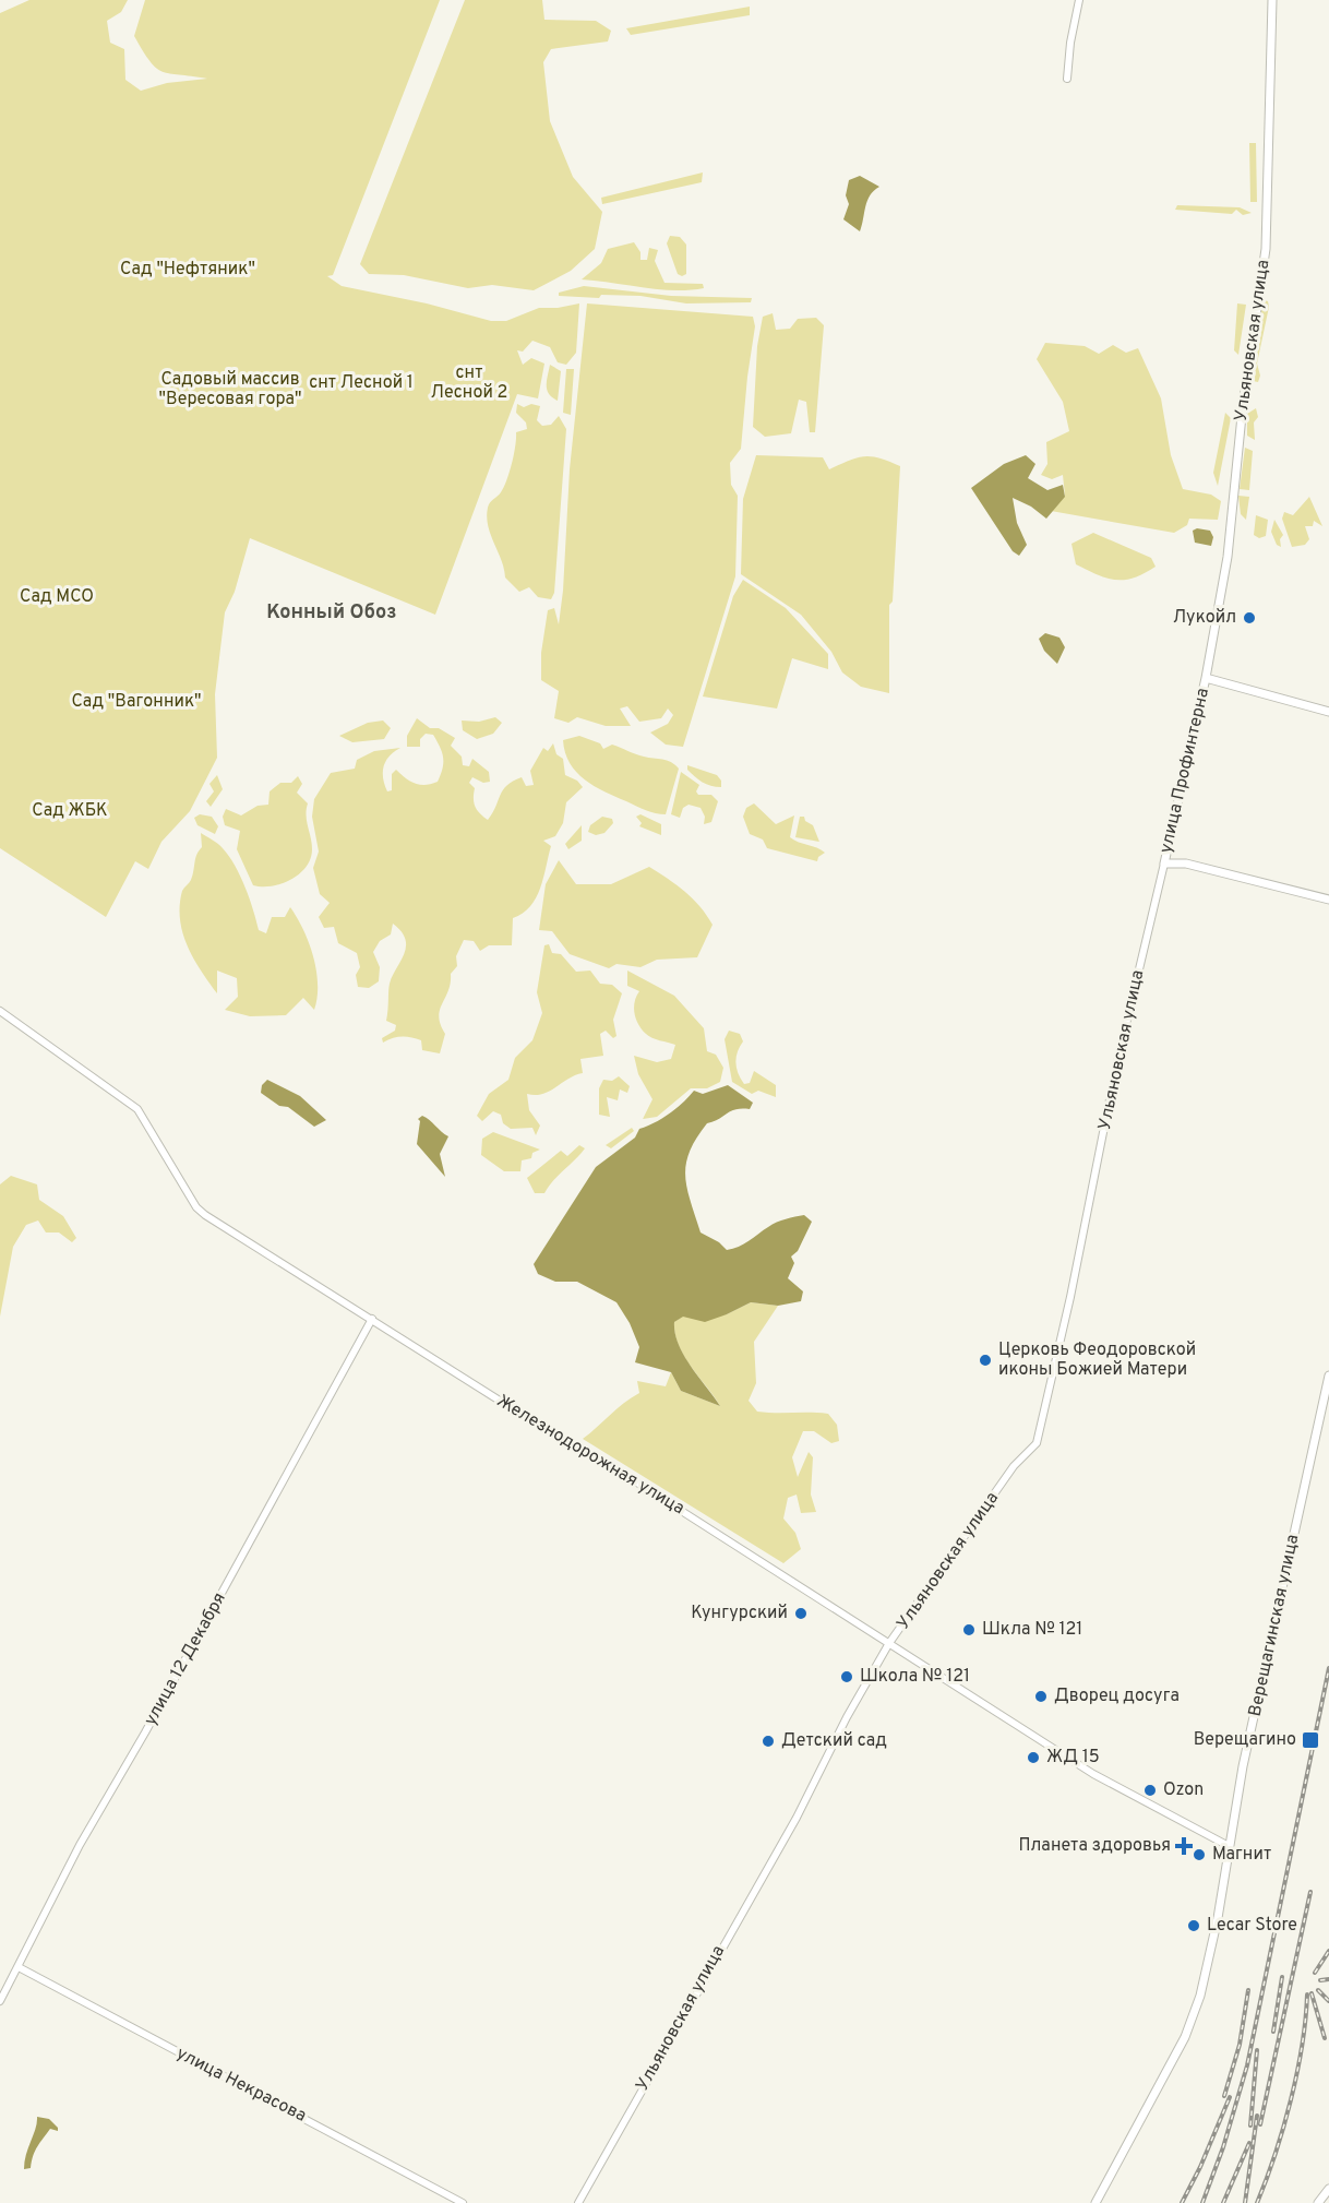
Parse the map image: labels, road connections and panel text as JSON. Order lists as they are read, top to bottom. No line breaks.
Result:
{"streets":{"main road":["Ульяновская улица","улица Профинтерна","Верещагинская улица"],"street":["Железнодорожная улица","улица 12 Декабря","улица Некрасова"]},"crossings":[["Ульяновская улица","улица Профинтерна"],["Ульяновская улица","Железнодорожная улица"],["Железнодорожная улица","Верещагинская улица"],["Железнодорожная улица","улица 12 Декабря"],["улица 12 Декабря","улица Некрасова"]],"districts":["Конный Обоз"],"parks":["Сад \"Нефтяник\"","снт Лесной 2","Садовый массив \"Вересовая гора\"","снт Лесной 1","Сад МСО","Сад \"Вагонник\"","Сад ЖБК"],"places":{"other":["Лукойл","Церковь Феодоровской иконы Божией Матери","Кунгурский","Шкла № 121","Школа № 121","Дворец досуга","Детский сад","ЖД 15","Ozon","Магнит","Lecar Store"],"transit":["Верещагино"],"health":["Планета здоровья"]}}
